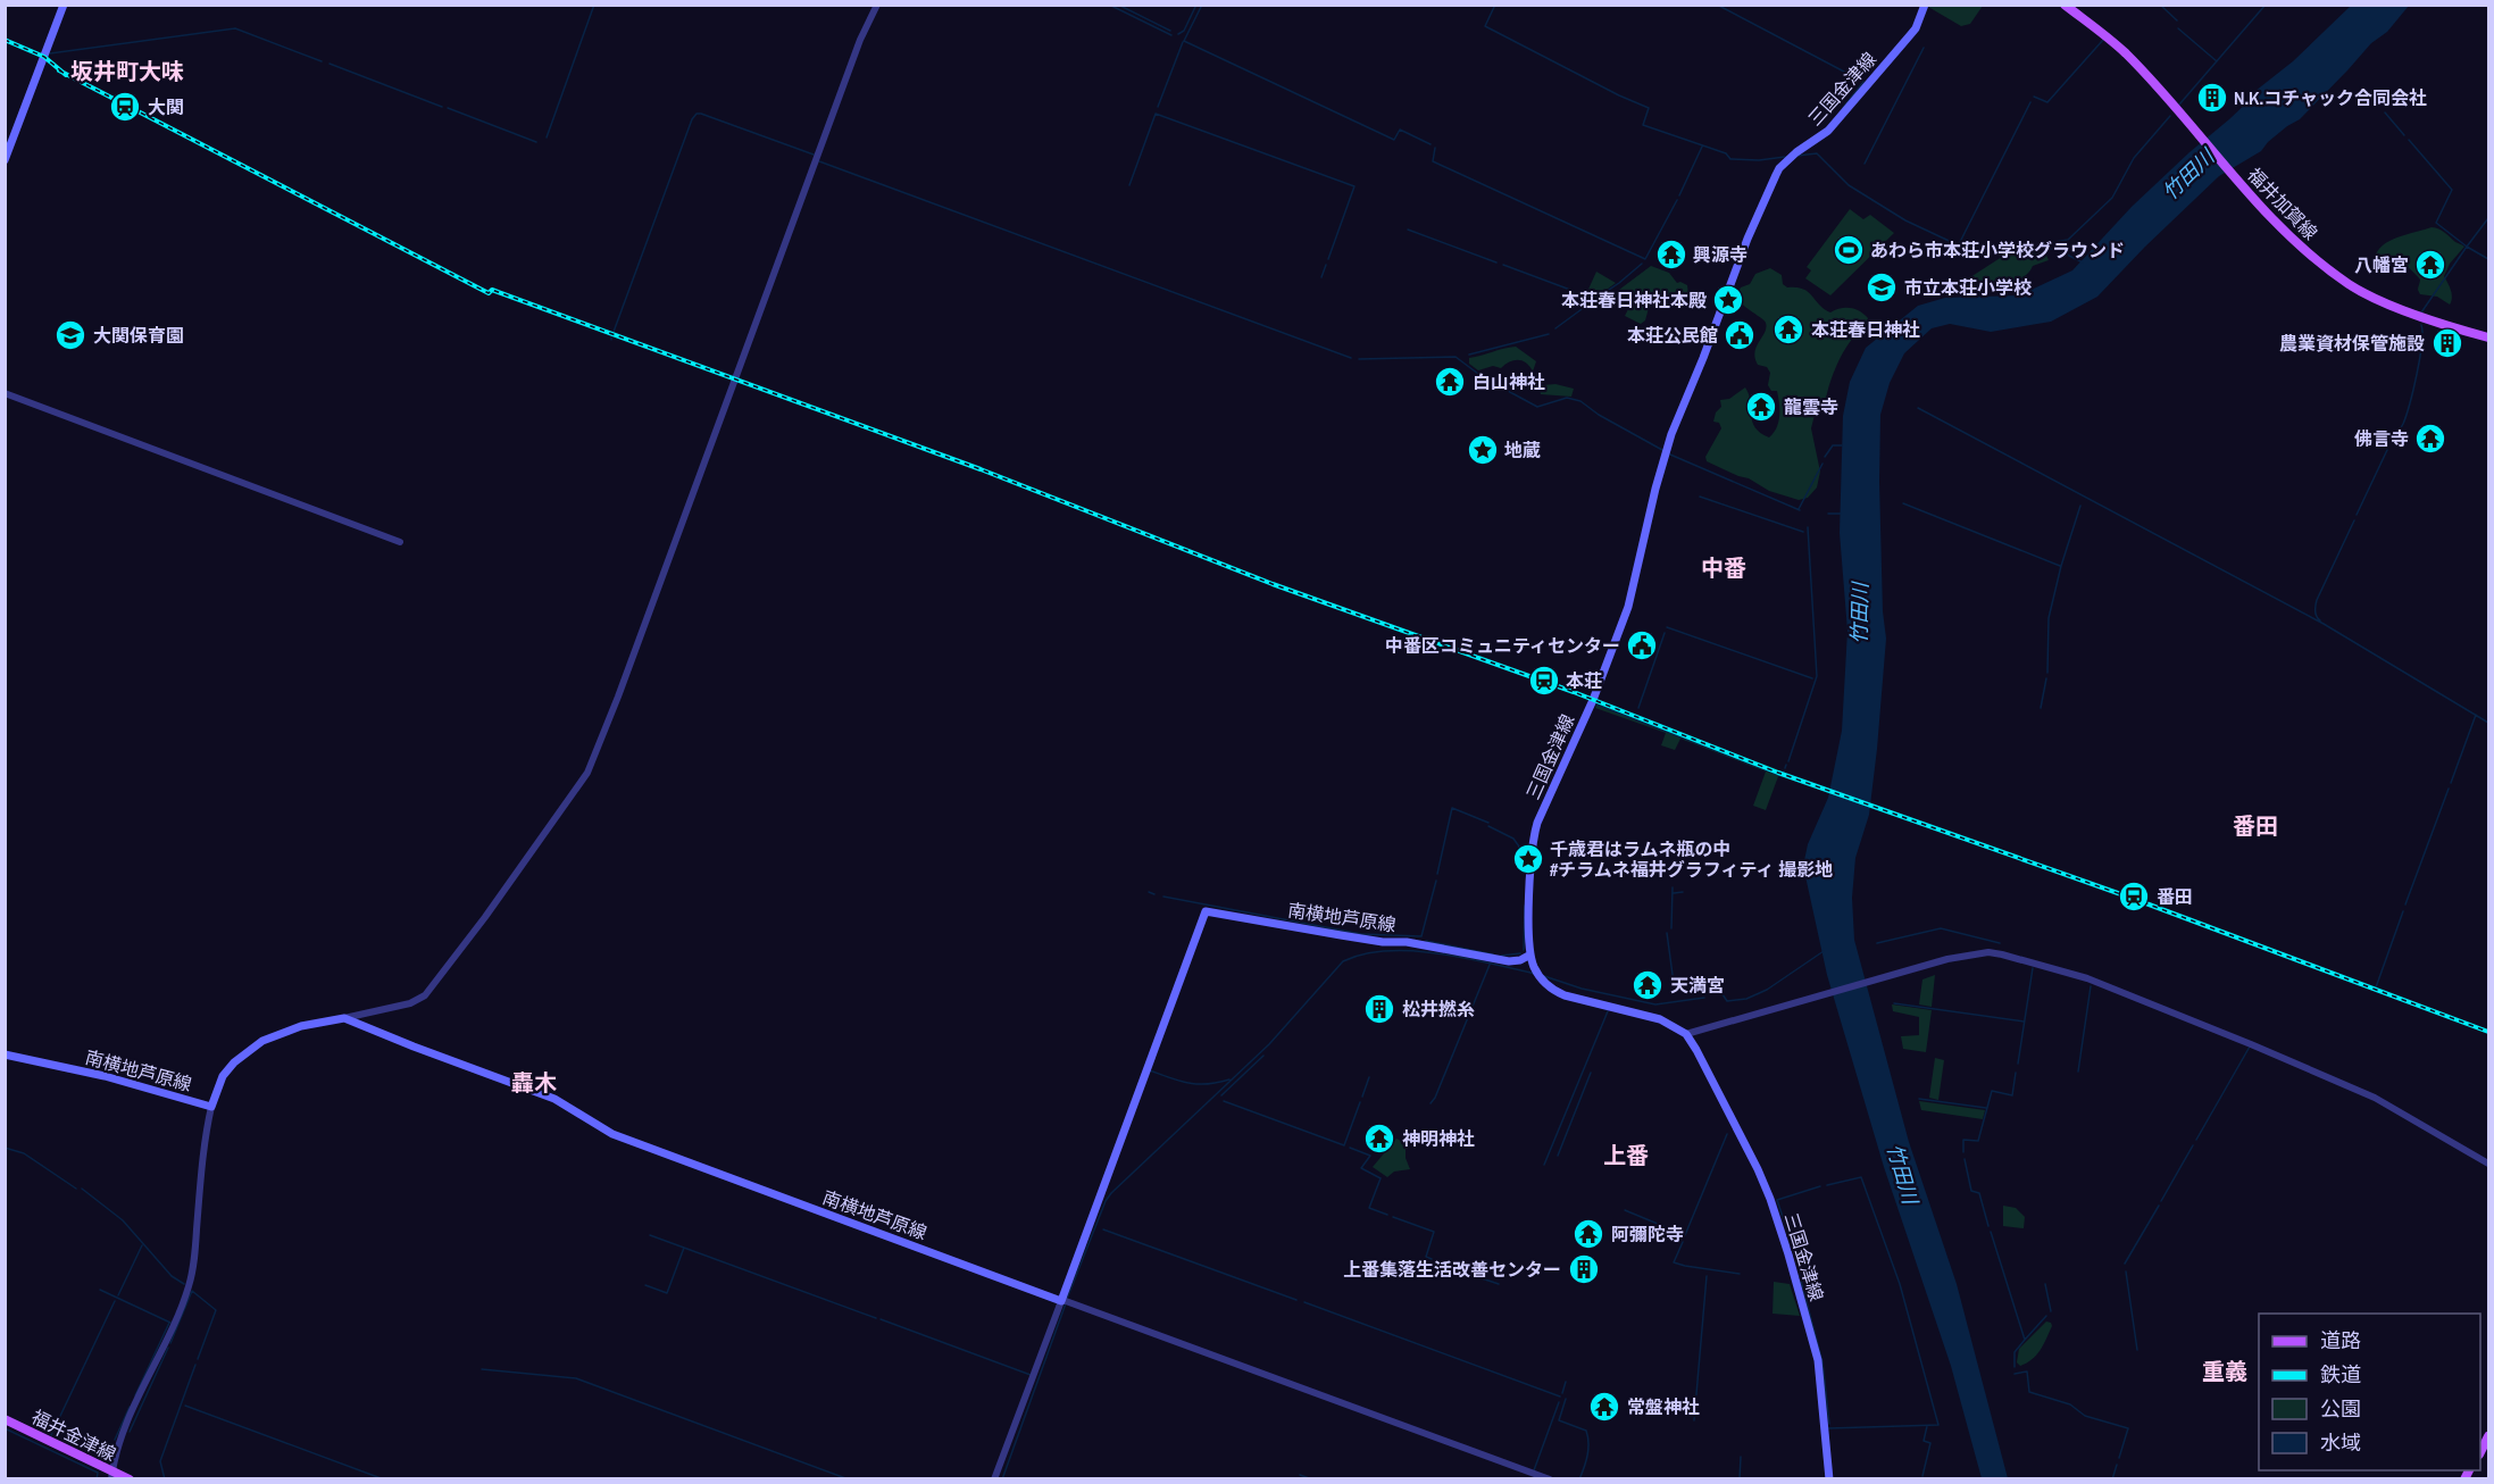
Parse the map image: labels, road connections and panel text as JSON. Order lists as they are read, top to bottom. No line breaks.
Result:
{"streets":{"main road":["三国金津線","福井加賀線","南横地芦原線","福井金津線"]},"crossings":[["三国金津線","南横地芦原線"]],"districts":["坂井町大味","中番","番田","轟木","上番","重義"],"water":["竹田川"],"places":{"building":["N.K.コチャック合同会社","農業資材保管施設","松井撚糸","上番集落生活改善センター"],"station":["大関","本荘","番田"],"sports":["あわら市本荘小学校グラウンド"],"temple":["興源寺","八幡宮","本荘春日神社","白山神社","龍雲寺","佛言寺","天満宮","神明神社","阿彌陀寺","常盤神社"],"school or university":["市立本荘小学校","大関保育園"],"place":["本荘春日神社本殿","地蔵","千歳君はラムネ瓶の中 #チラムネ福井グラフィティ 撮影地"],"public building":["本荘公民館","中番区コミュニティセンター"]},"legend":["道路","鉄道","公園","水域"]}
